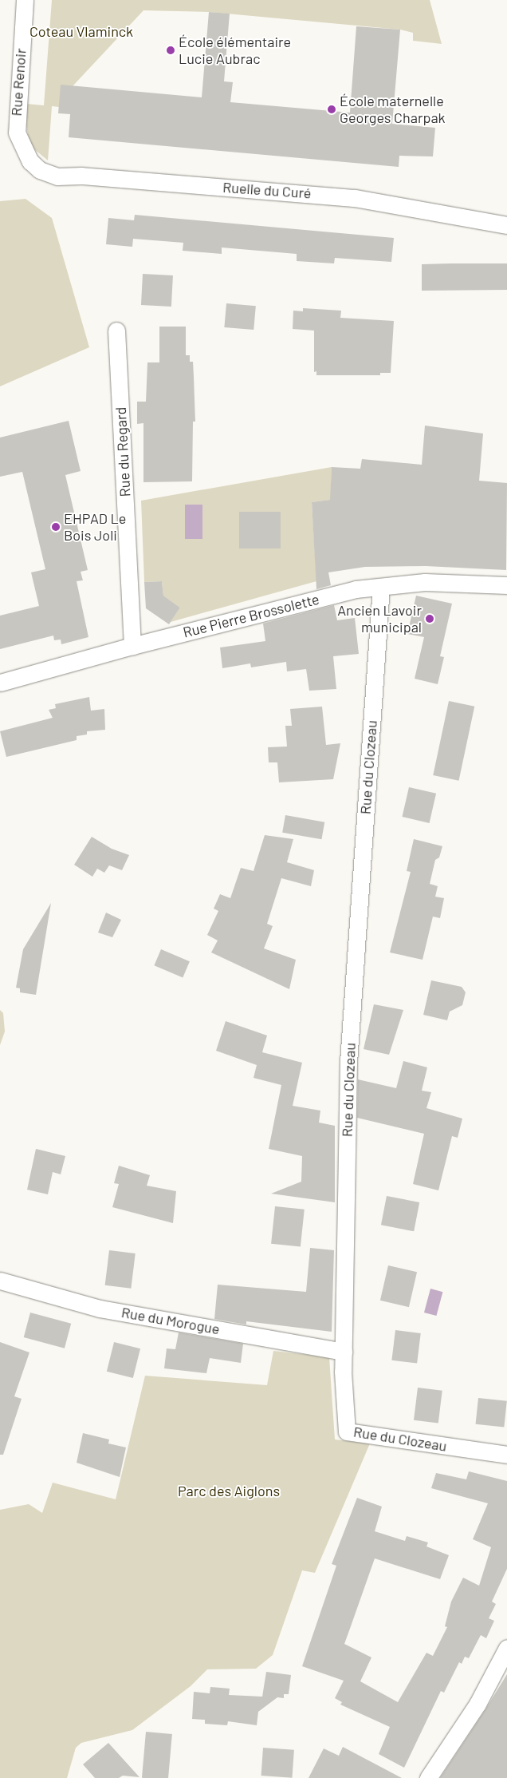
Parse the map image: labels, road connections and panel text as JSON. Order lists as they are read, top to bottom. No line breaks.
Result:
{"streets":{"street":["Rue Renoir","Ruelle du Curé","Rue du Regard","Rue Pierre Brossolette","Rue du Clozeau","Rue du Morogue"]},"crossings":[["Rue Renoir","Ruelle du Curé"],["Rue du Regard","Rue Pierre Brossolette"],["Rue Pierre Brossolette","Rue du Clozeau"],["Rue du Clozeau","Rue du Morogue"]],"parks":["Coteau Vlaminck","Parc des Aiglons"],"places":["École élémentaire Lucie Aubrac","École maternelle Georges Charpak","EHPAD Le Bois Joli","Ancien Lavoir municipal"]}
